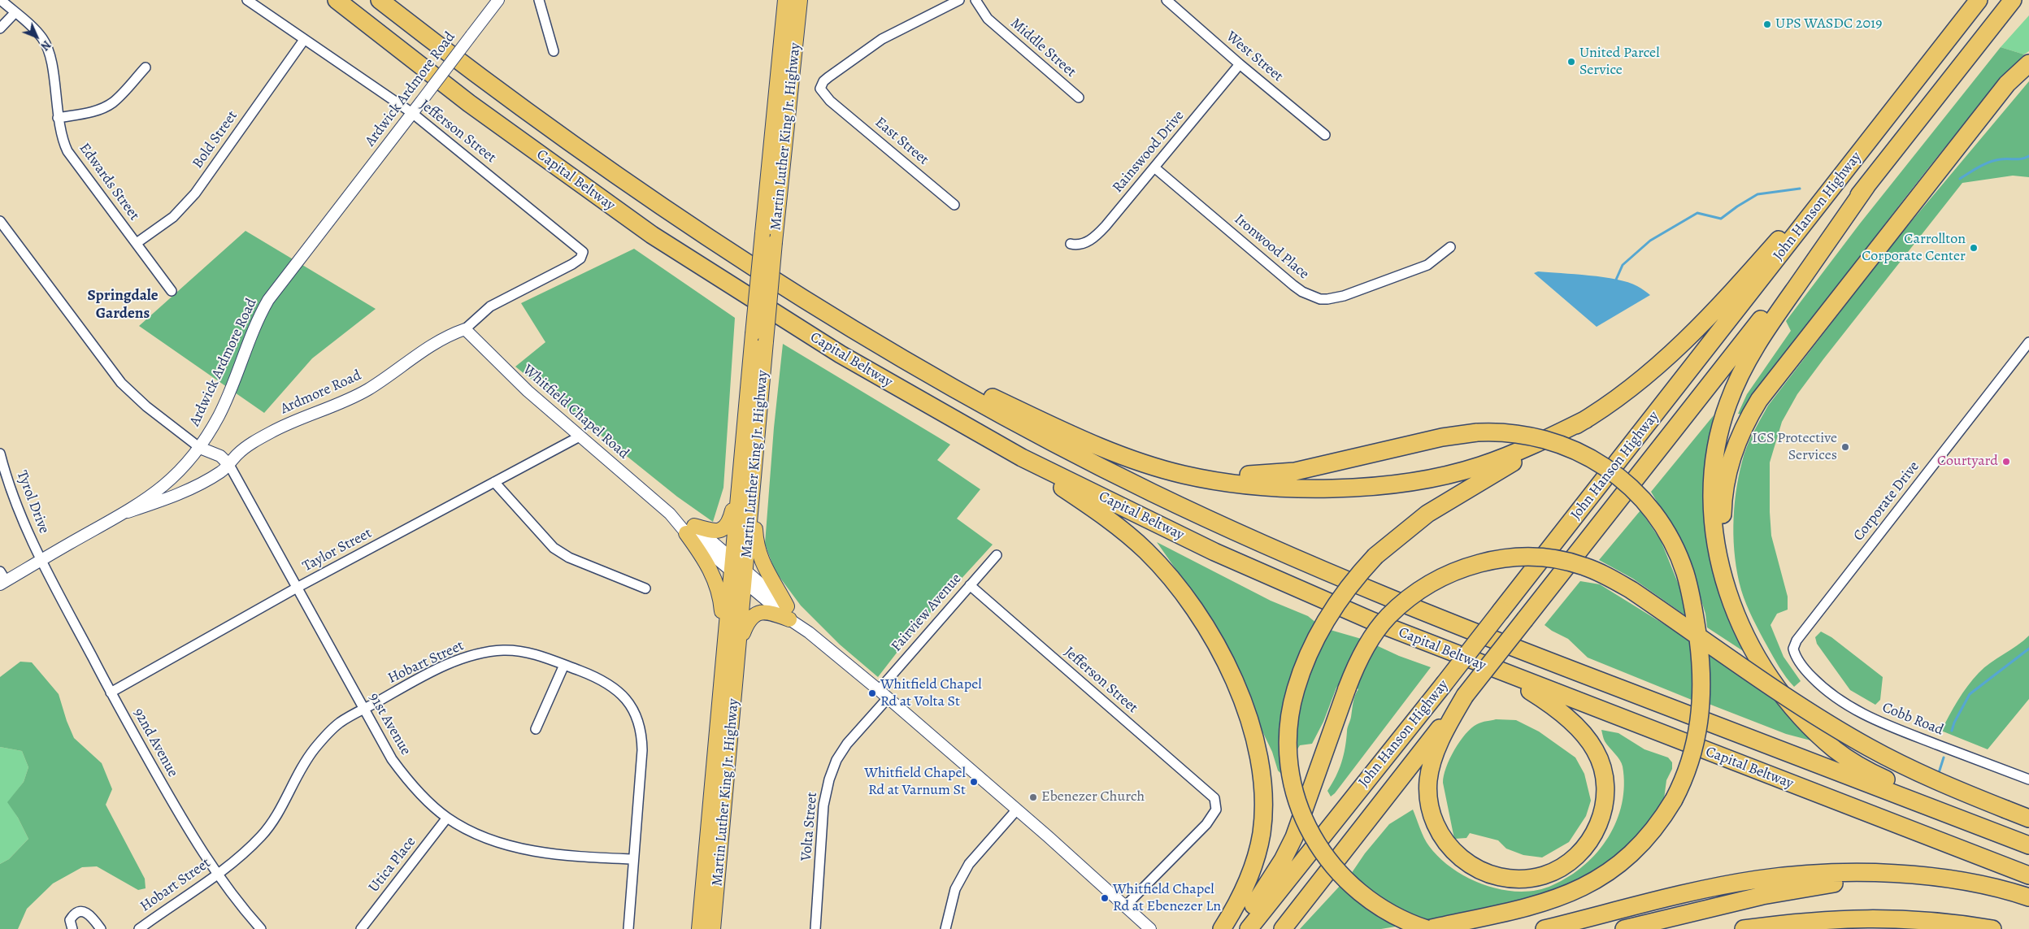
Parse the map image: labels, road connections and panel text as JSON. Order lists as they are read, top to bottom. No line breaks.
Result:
{"streets":{"highway":["Capital Beltway","John Hanson Highway"],"main road":["Martin Luther King Jr. Highway"],"street":["Middle Street","West Street","Ardwick Ardmore Road","Jefferson Street","Bold Street","East Street","Rainswood Drive","Edwards Street","Ironwood Place","Ardmore Road","Whitfield Chapel Road","Corporate Drive","Tyrol Drive","Taylor Street","Fairview Avenue","Hobart Street","Cobb Road","91st Avenue","92nd Avenue","Volta Street","Utica Place"]},"crossings":[["West Street","Rainswood Drive"],["Ardwick Ardmore Road","Jefferson Street"],["Ardwick Ardmore Road","Ardmore Road"],["Ardwick Ardmore Road","Tyrol Drive"],["Ardwick Ardmore Road","92nd Avenue"],["Jefferson Street","Bold Street"],["Jefferson Street","Ardmore Road"],["Jefferson Street","Whitfield Chapel Road"],["Jefferson Street","Fairview Avenue"],["Martin Luther King Jr. Highway","Whitfield Chapel Road"],["Bold Street","Edwards Street"],["Rainswood Drive","Ironwood Place"],["Ardmore Road","Whitfield Chapel Road"],["Ardmore Road","91st Avenue"],["Whitfield Chapel Road","Taylor Street"],["Whitfield Chapel Road","Fairview Avenue"],["Whitfield Chapel Road","Volta Street"],["Corporate Drive","Cobb Road"],["Tyrol Drive","92nd Avenue"],["Taylor Street","91st Avenue"],["Taylor Street","92nd Avenue"],["Hobart Street","91st Avenue"],["Hobart Street","92nd Avenue"],["91st Avenue","Utica Place"]],"districts":["Springdale Gardens"],"places":["UPS WASDC 2019","United Parcel Service","Carrollton Corporate Center","ICS Protective Services","Courtyard","Whitfield Chapel Rd at Volta St","Whitfield Chapel Rd at Varnum St","Ebenezer Church","Whitfield Chapel Rd at Ebenezer Ln"],"north":"bottom right"}
